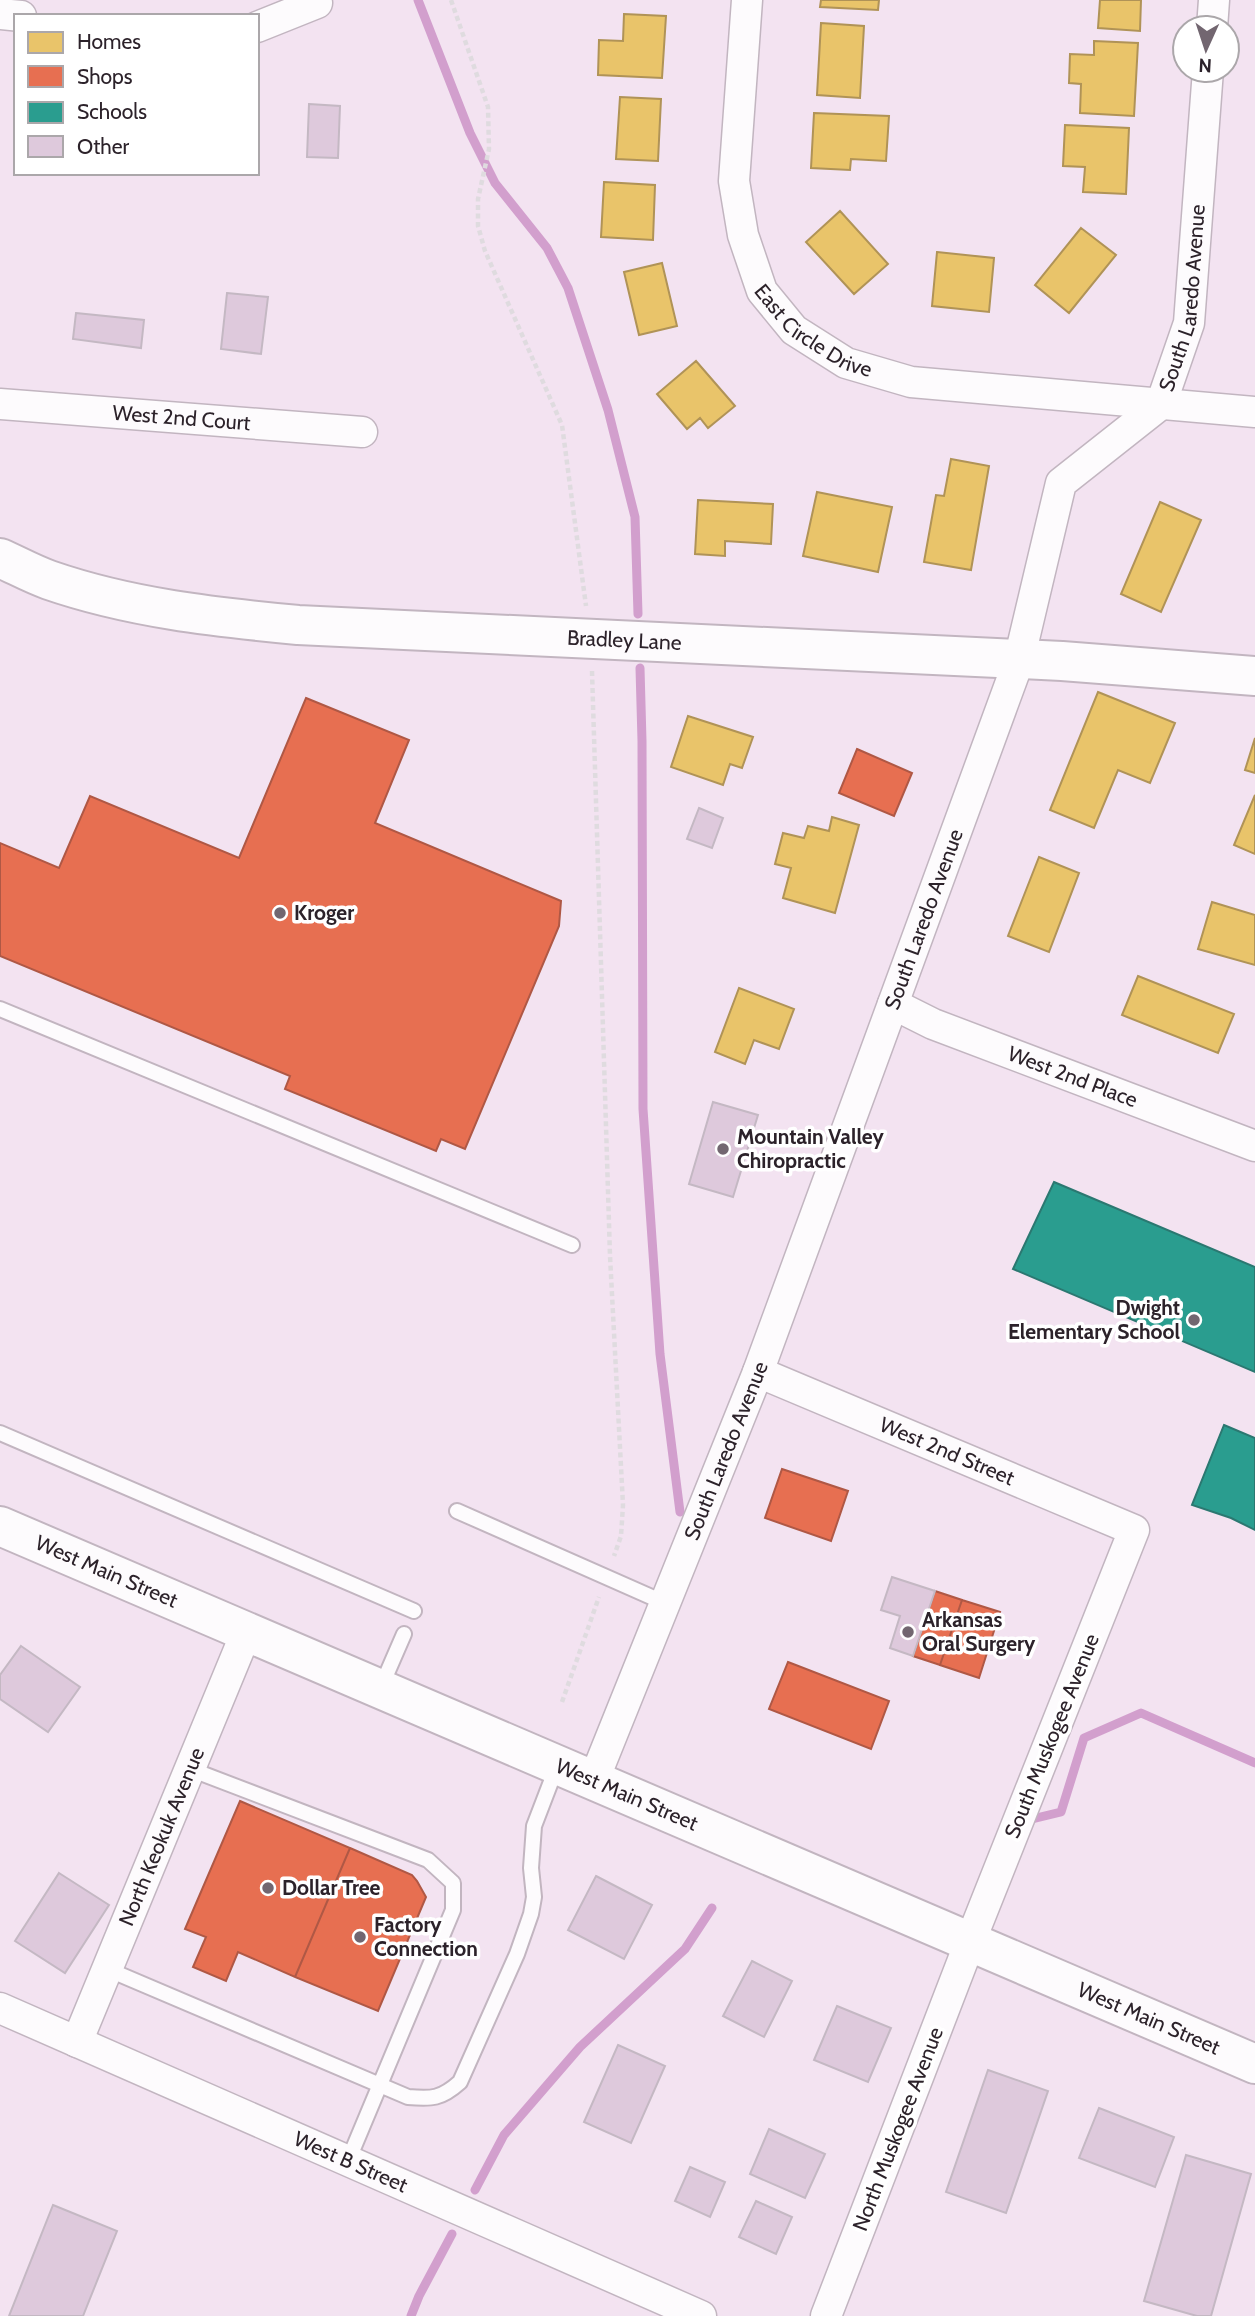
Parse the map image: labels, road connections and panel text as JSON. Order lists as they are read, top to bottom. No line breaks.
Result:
{"streets":{"main road":["Bradley Lane","West Main Street"],"street":["South Laredo Avenue","East Circle Drive","West 2nd Court","West 2nd Place","West 2nd Street","South Muskogee Avenue","North Keokuk Avenue","North Muskogee Avenue","West B Street"]},"crossings":[["South Laredo Avenue","East Circle Drive"],["South Laredo Avenue","Bradley Lane"],["South Laredo Avenue","West 2nd Place"],["South Laredo Avenue","West 2nd Street"],["South Laredo Avenue","West Main Street"],["West 2nd Street","South Muskogee Avenue"],["West Main Street","South Muskogee Avenue"],["West Main Street","North Keokuk Avenue"],["West Main Street","North Muskogee Avenue"],["South Muskogee Avenue","North Muskogee Avenue"],["North Keokuk Avenue","West B Street"]],"places":["Kroger","Mountain Valley Chiropractic","Dwight Elementary School","Arkansas Oral Surgery","Dollar Tree","Factory Connection"],"legend":["Homes","Shops","Schools","Other"],"north":"bottom"}
